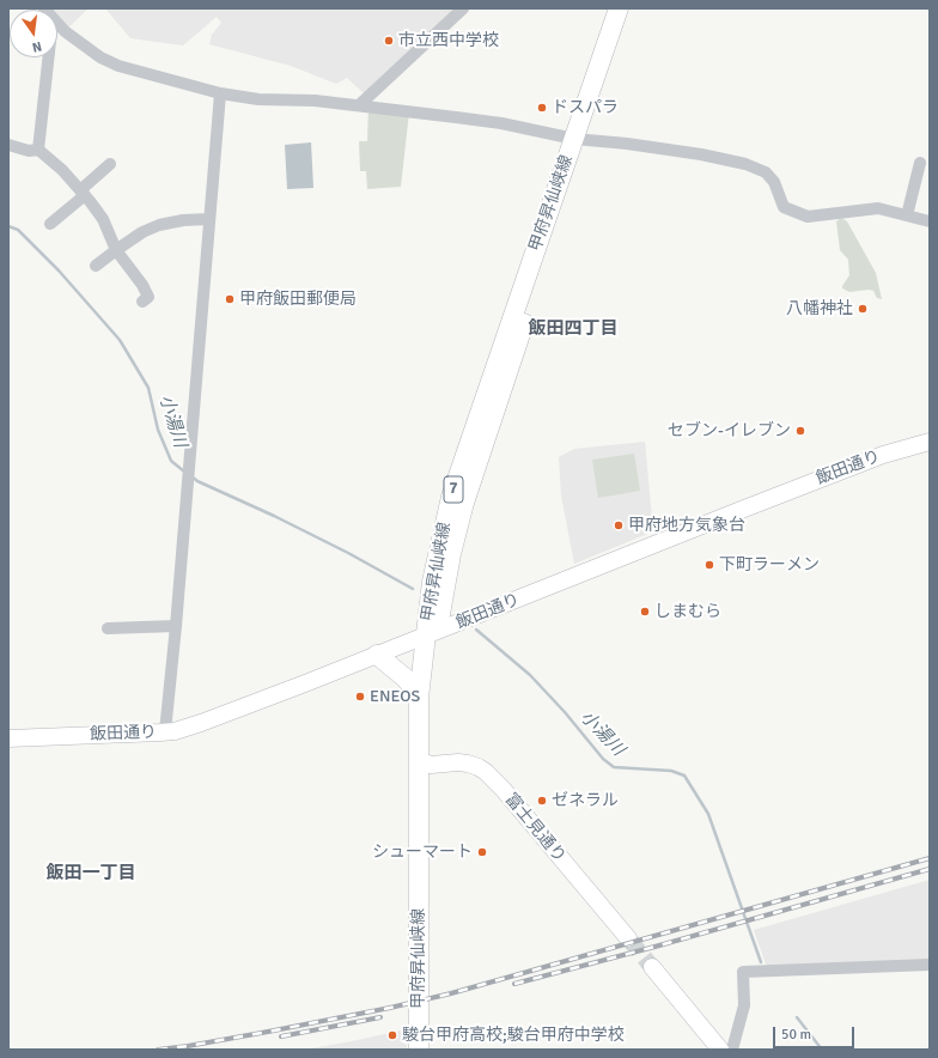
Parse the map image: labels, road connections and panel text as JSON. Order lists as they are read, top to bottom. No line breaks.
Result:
{"streets":{"main road":["甲府昇仙峡線","飯田通り","7","富士見通り"]},"crossings":[["甲府昇仙峡線","飯田通り"],["甲府昇仙峡線","富士見通り"]],"districts":["飯田四丁目","飯田一丁目"],"water":["小湯川"],"places":["市立西中学校","ドスパラ","甲府飯田郵便局","八幡神社","セブン-イレブン","甲府地方気象台","下町ラーメン","しまむら","ENEOS","ゼネラル","シューマート","駿台甲府高校;駿台甲府中学校"],"scale_bar":"50 m","north":"bottom"}
